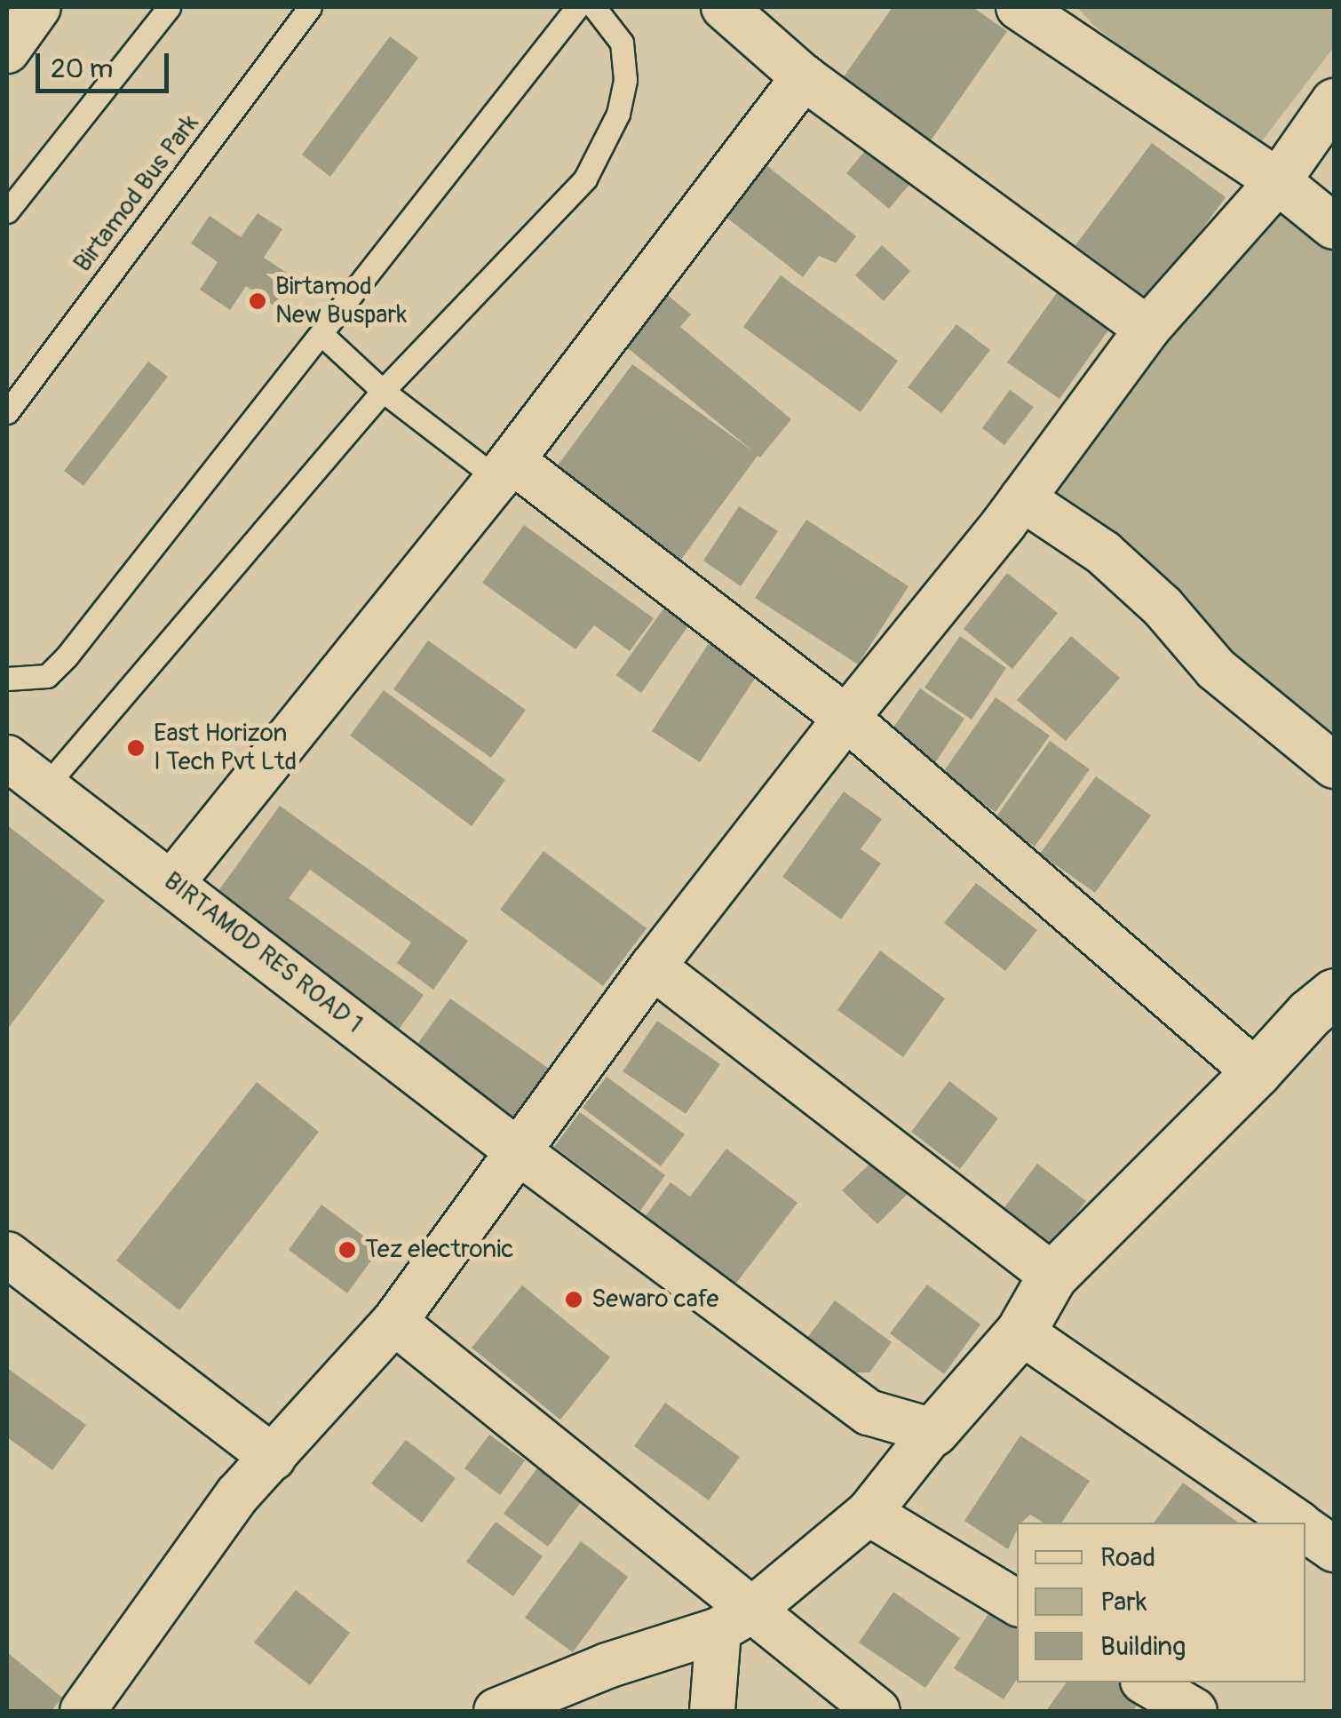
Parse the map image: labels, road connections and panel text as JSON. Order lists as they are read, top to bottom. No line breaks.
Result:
{"streets":{"street":["BIRTAMOD RES ROAD 1"],"lane":["Birtamod Bus Park"]},"places":["Birtamod New Buspark","East Horizon I Tech Pvt Ltd","Tez electronic","Sewaro cafe"],"legend":["Road","Park","Building"],"scale_bar":"20 m"}
